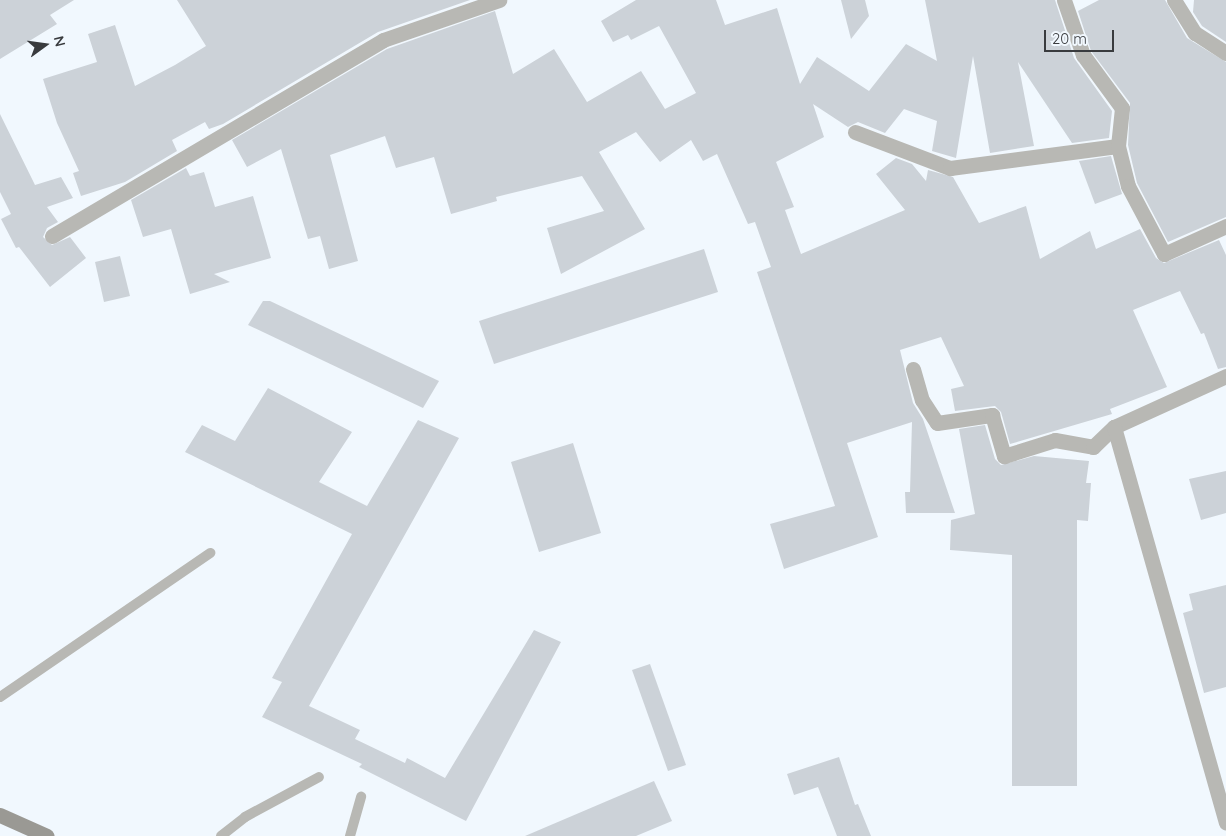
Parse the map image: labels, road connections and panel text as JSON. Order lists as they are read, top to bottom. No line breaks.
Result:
{"scale_bar":"20 m","north":"right"}
